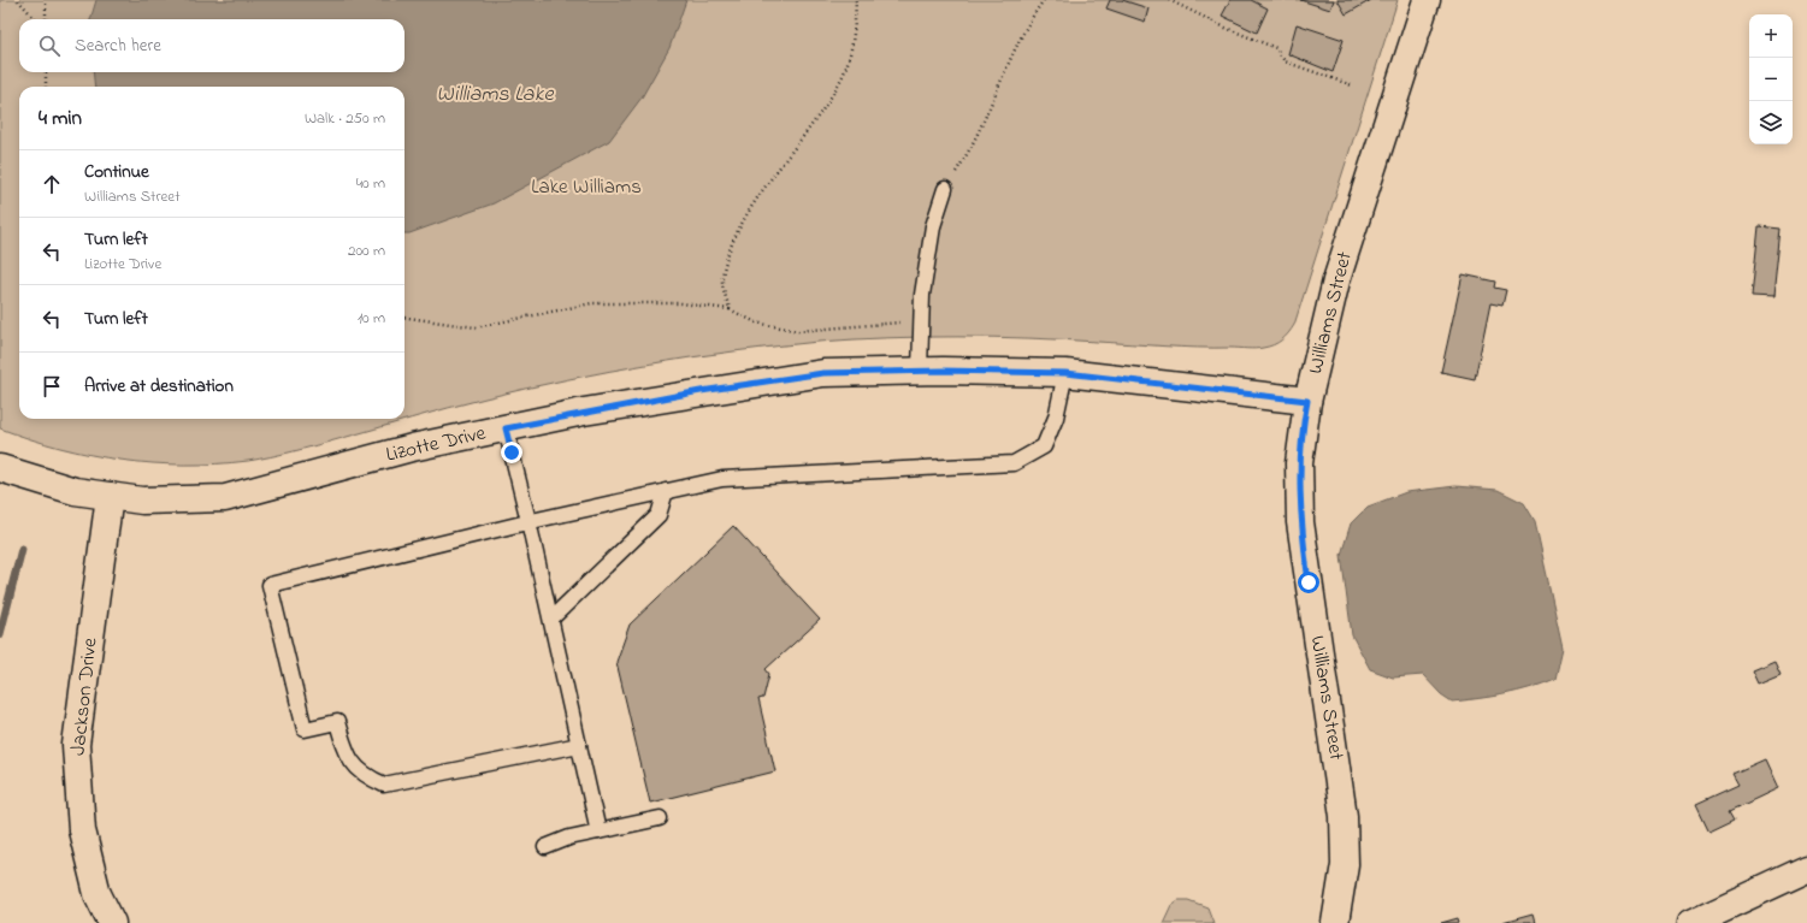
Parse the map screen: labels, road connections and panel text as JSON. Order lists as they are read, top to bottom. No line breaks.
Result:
{"streets":{"street":["Williams Street","Lizotte Drive","Jackson Drive"]},"crossings":[["Williams Street","Lizotte Drive"],["Lizotte Drive","Jackson Drive"]],"water":["Williams Lake"],"parks":["Lake Williams"],"page":{"map_buttons":["+","−"],"search":"Search here","heading":["4 min","Walk · 250 m"],"list":[["Continue","Williams Street","40 m"],["Turn left","Lizotte Drive","200 m"],["Turn left","10 m"],"Arrive at destination"]}}
